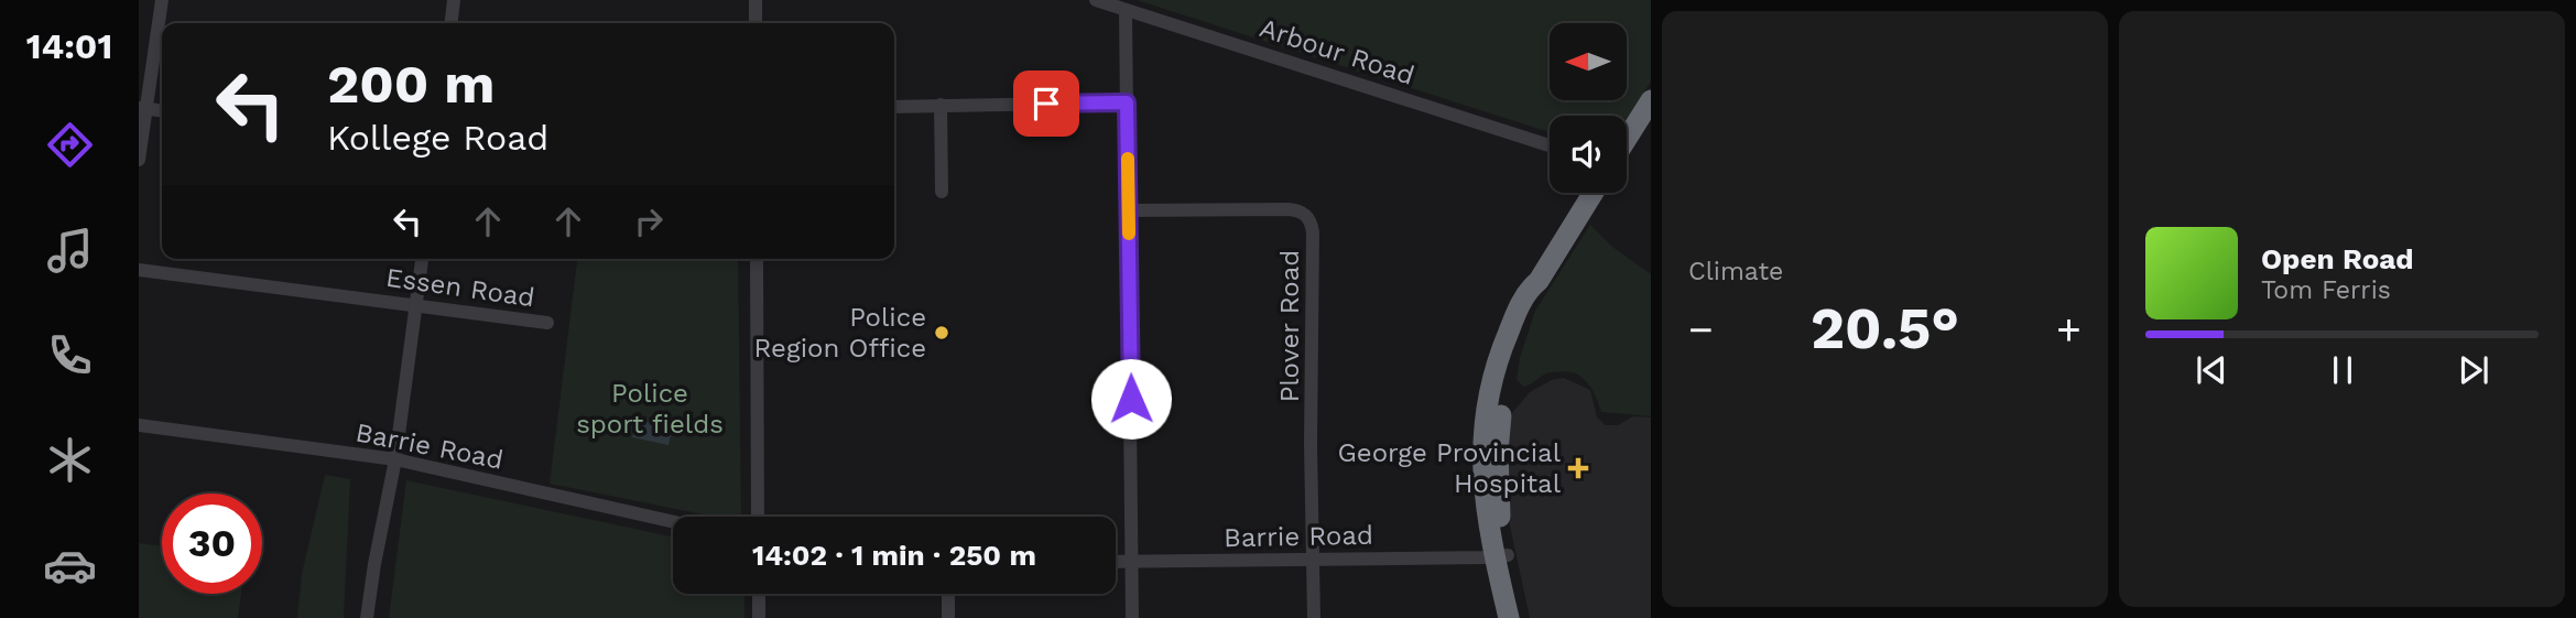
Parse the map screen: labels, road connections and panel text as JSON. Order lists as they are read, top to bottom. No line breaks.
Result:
{"streets":{"street":["Arbour Road","Essen Road","Plover Road","Barrie Road"]},"crossings":[["Plover Road","Barrie Road"]],"parks":["Police sport fields"],"places":{"other":["Police Region Office"],"health":["George Provincial Hospital"]},"north":"left","page":{"tabs":"14:01","tile":"Climate","turn":["200 m","Kollege Road"],"song":["Open Road","Tom Ferris"],"heat":["−","20.5°","+"],"limit":"30","trip":"14:02 · 1 min · 250 m"}}
